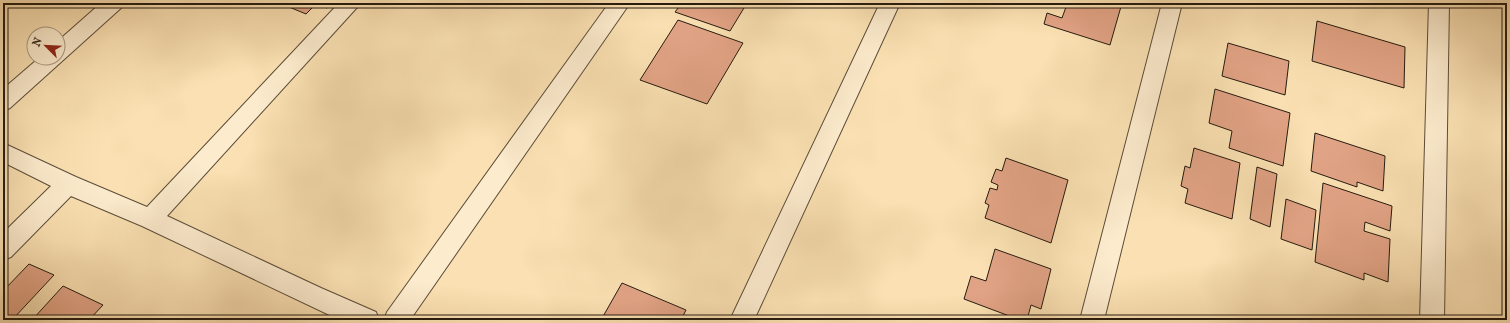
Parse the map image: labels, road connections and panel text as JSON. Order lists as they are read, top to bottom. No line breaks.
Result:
{"north":"top left"}
